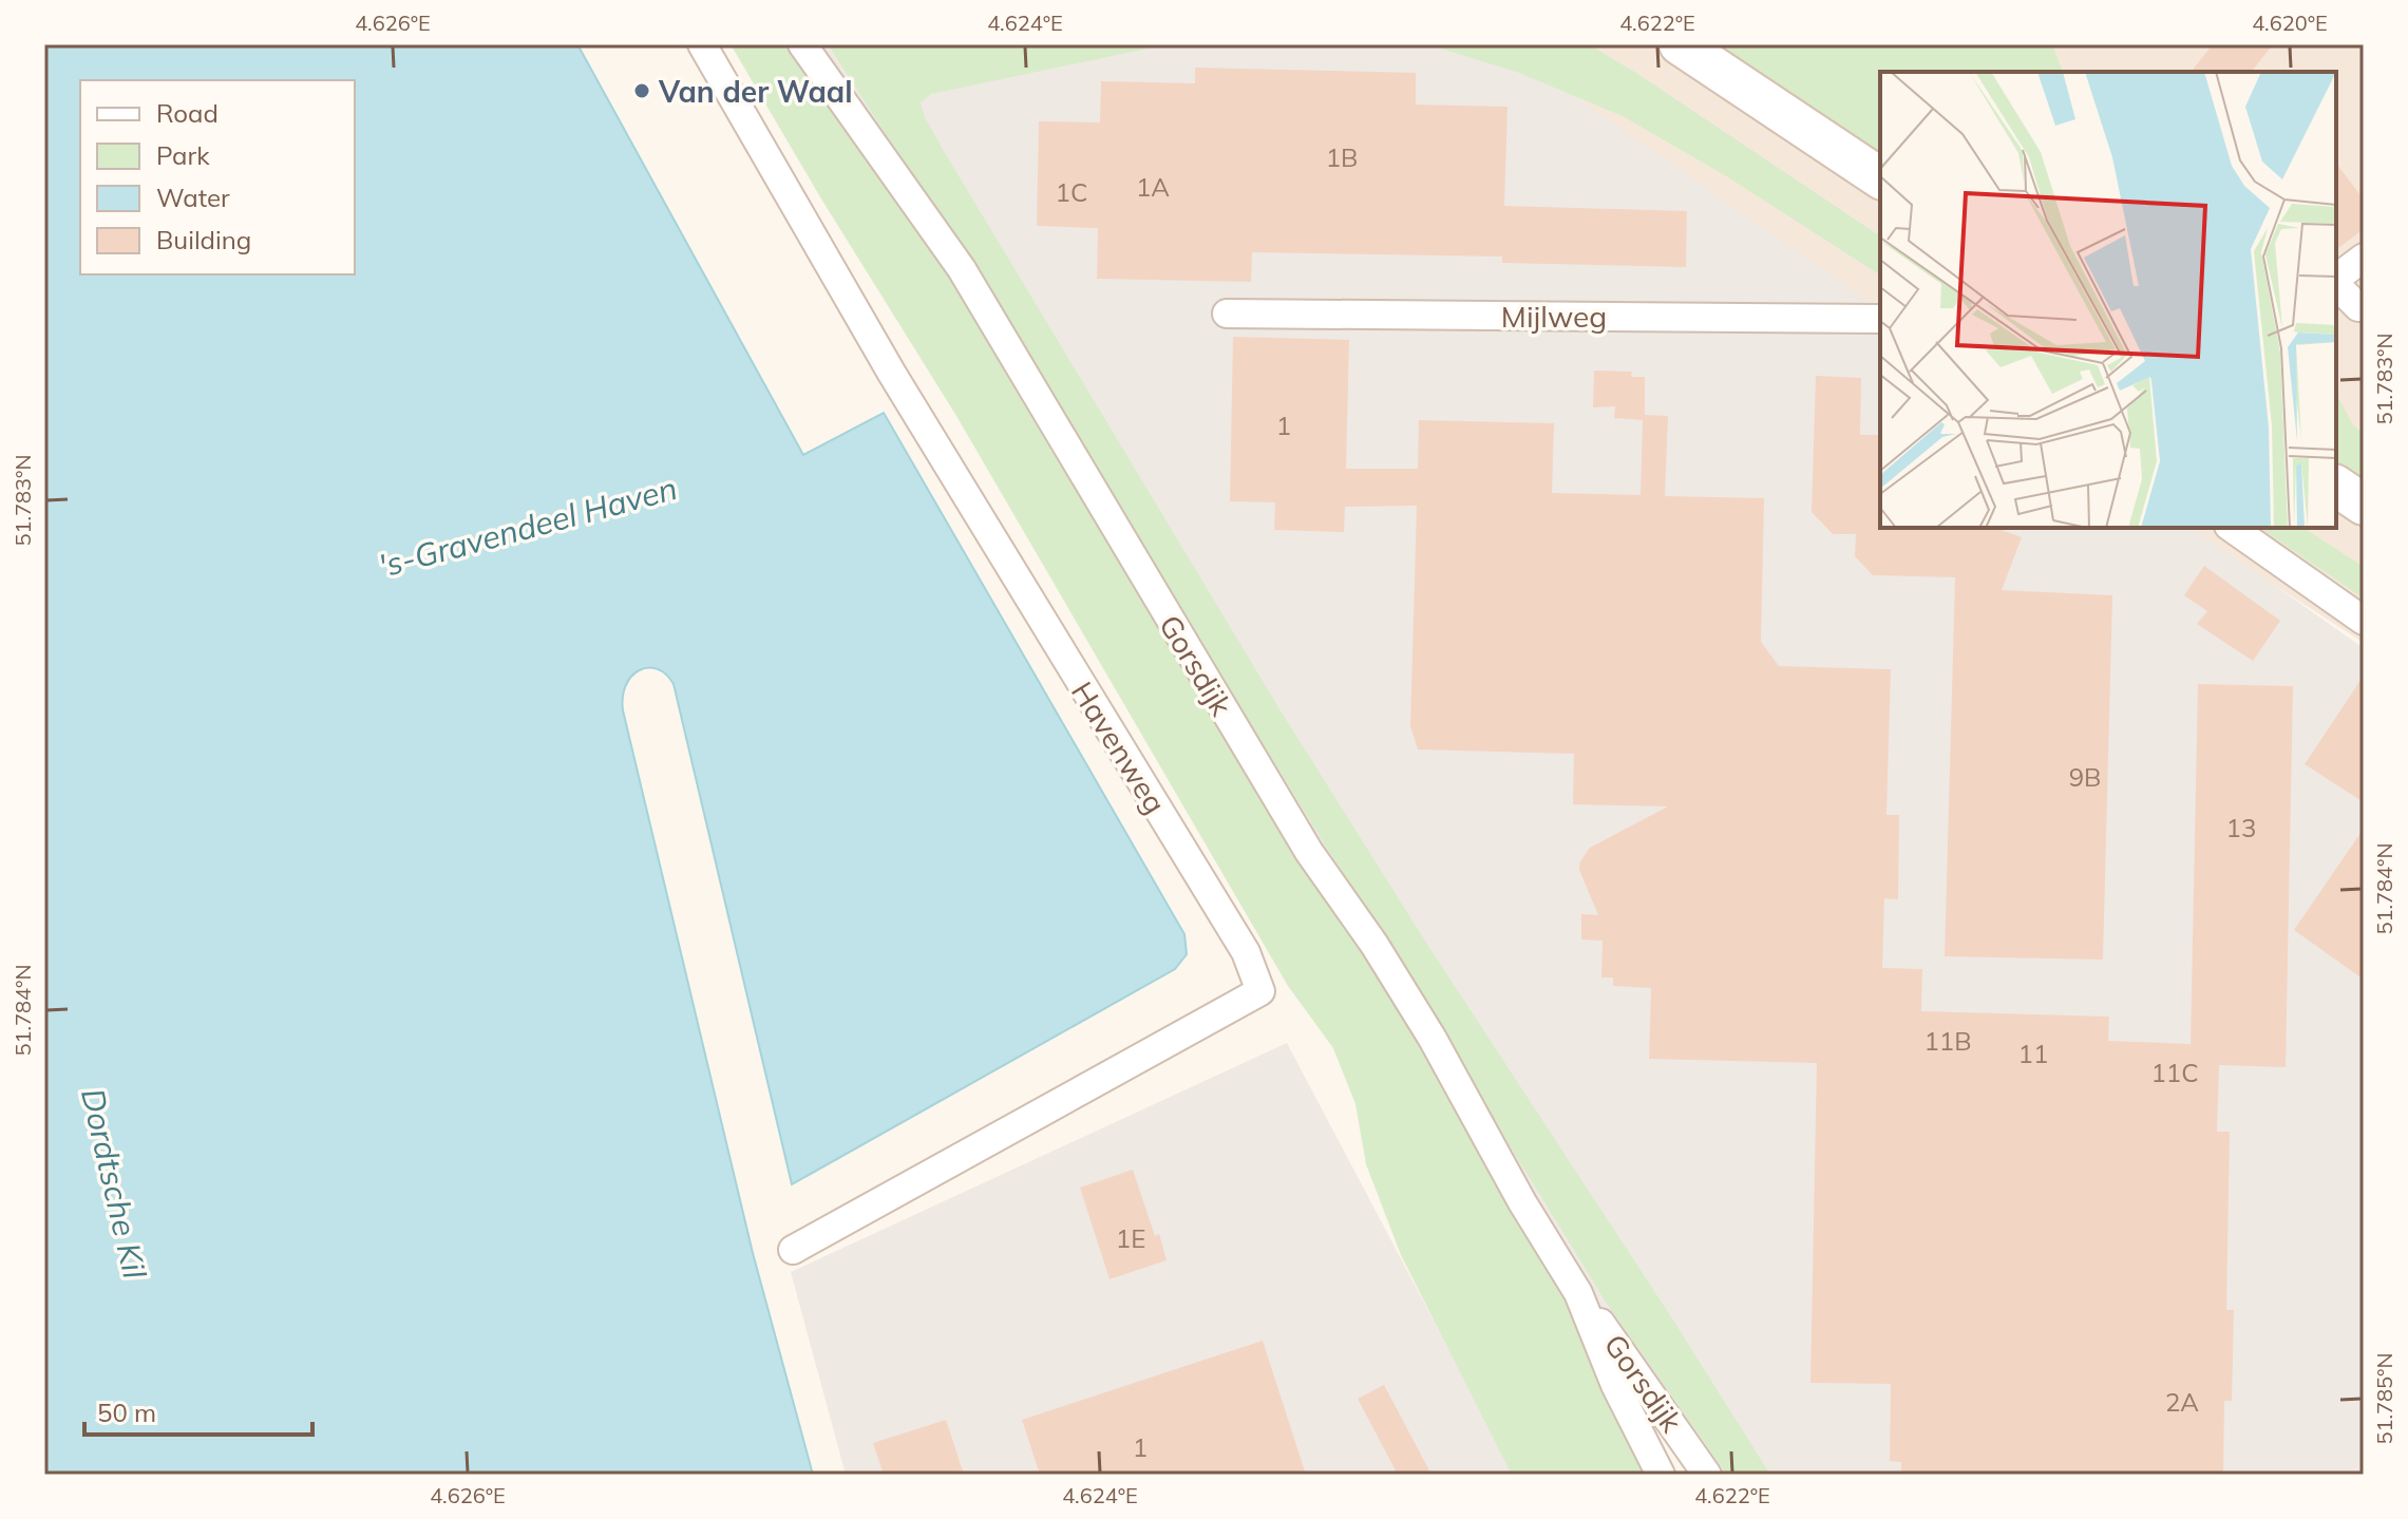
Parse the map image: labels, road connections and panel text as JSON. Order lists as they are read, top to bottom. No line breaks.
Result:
{"streets":{"street":["Mijlweg","Gorsdijk","Havenweg"]},"water":["'s-Gravendeel Haven","Dordtsche Kil"],"places":["Van der Waal"],"house_numbers":["1B","1A","1C","1","9B","13","11B","11","11C","1E","2A","1"],"legend":["Road","Park","Water","Building"],"scale_bar":"50 m","coordinates":["4.626°E","4.624°E","4.622°E","4.620°E","51.783°N","51.784°N","51.785°N"]}
